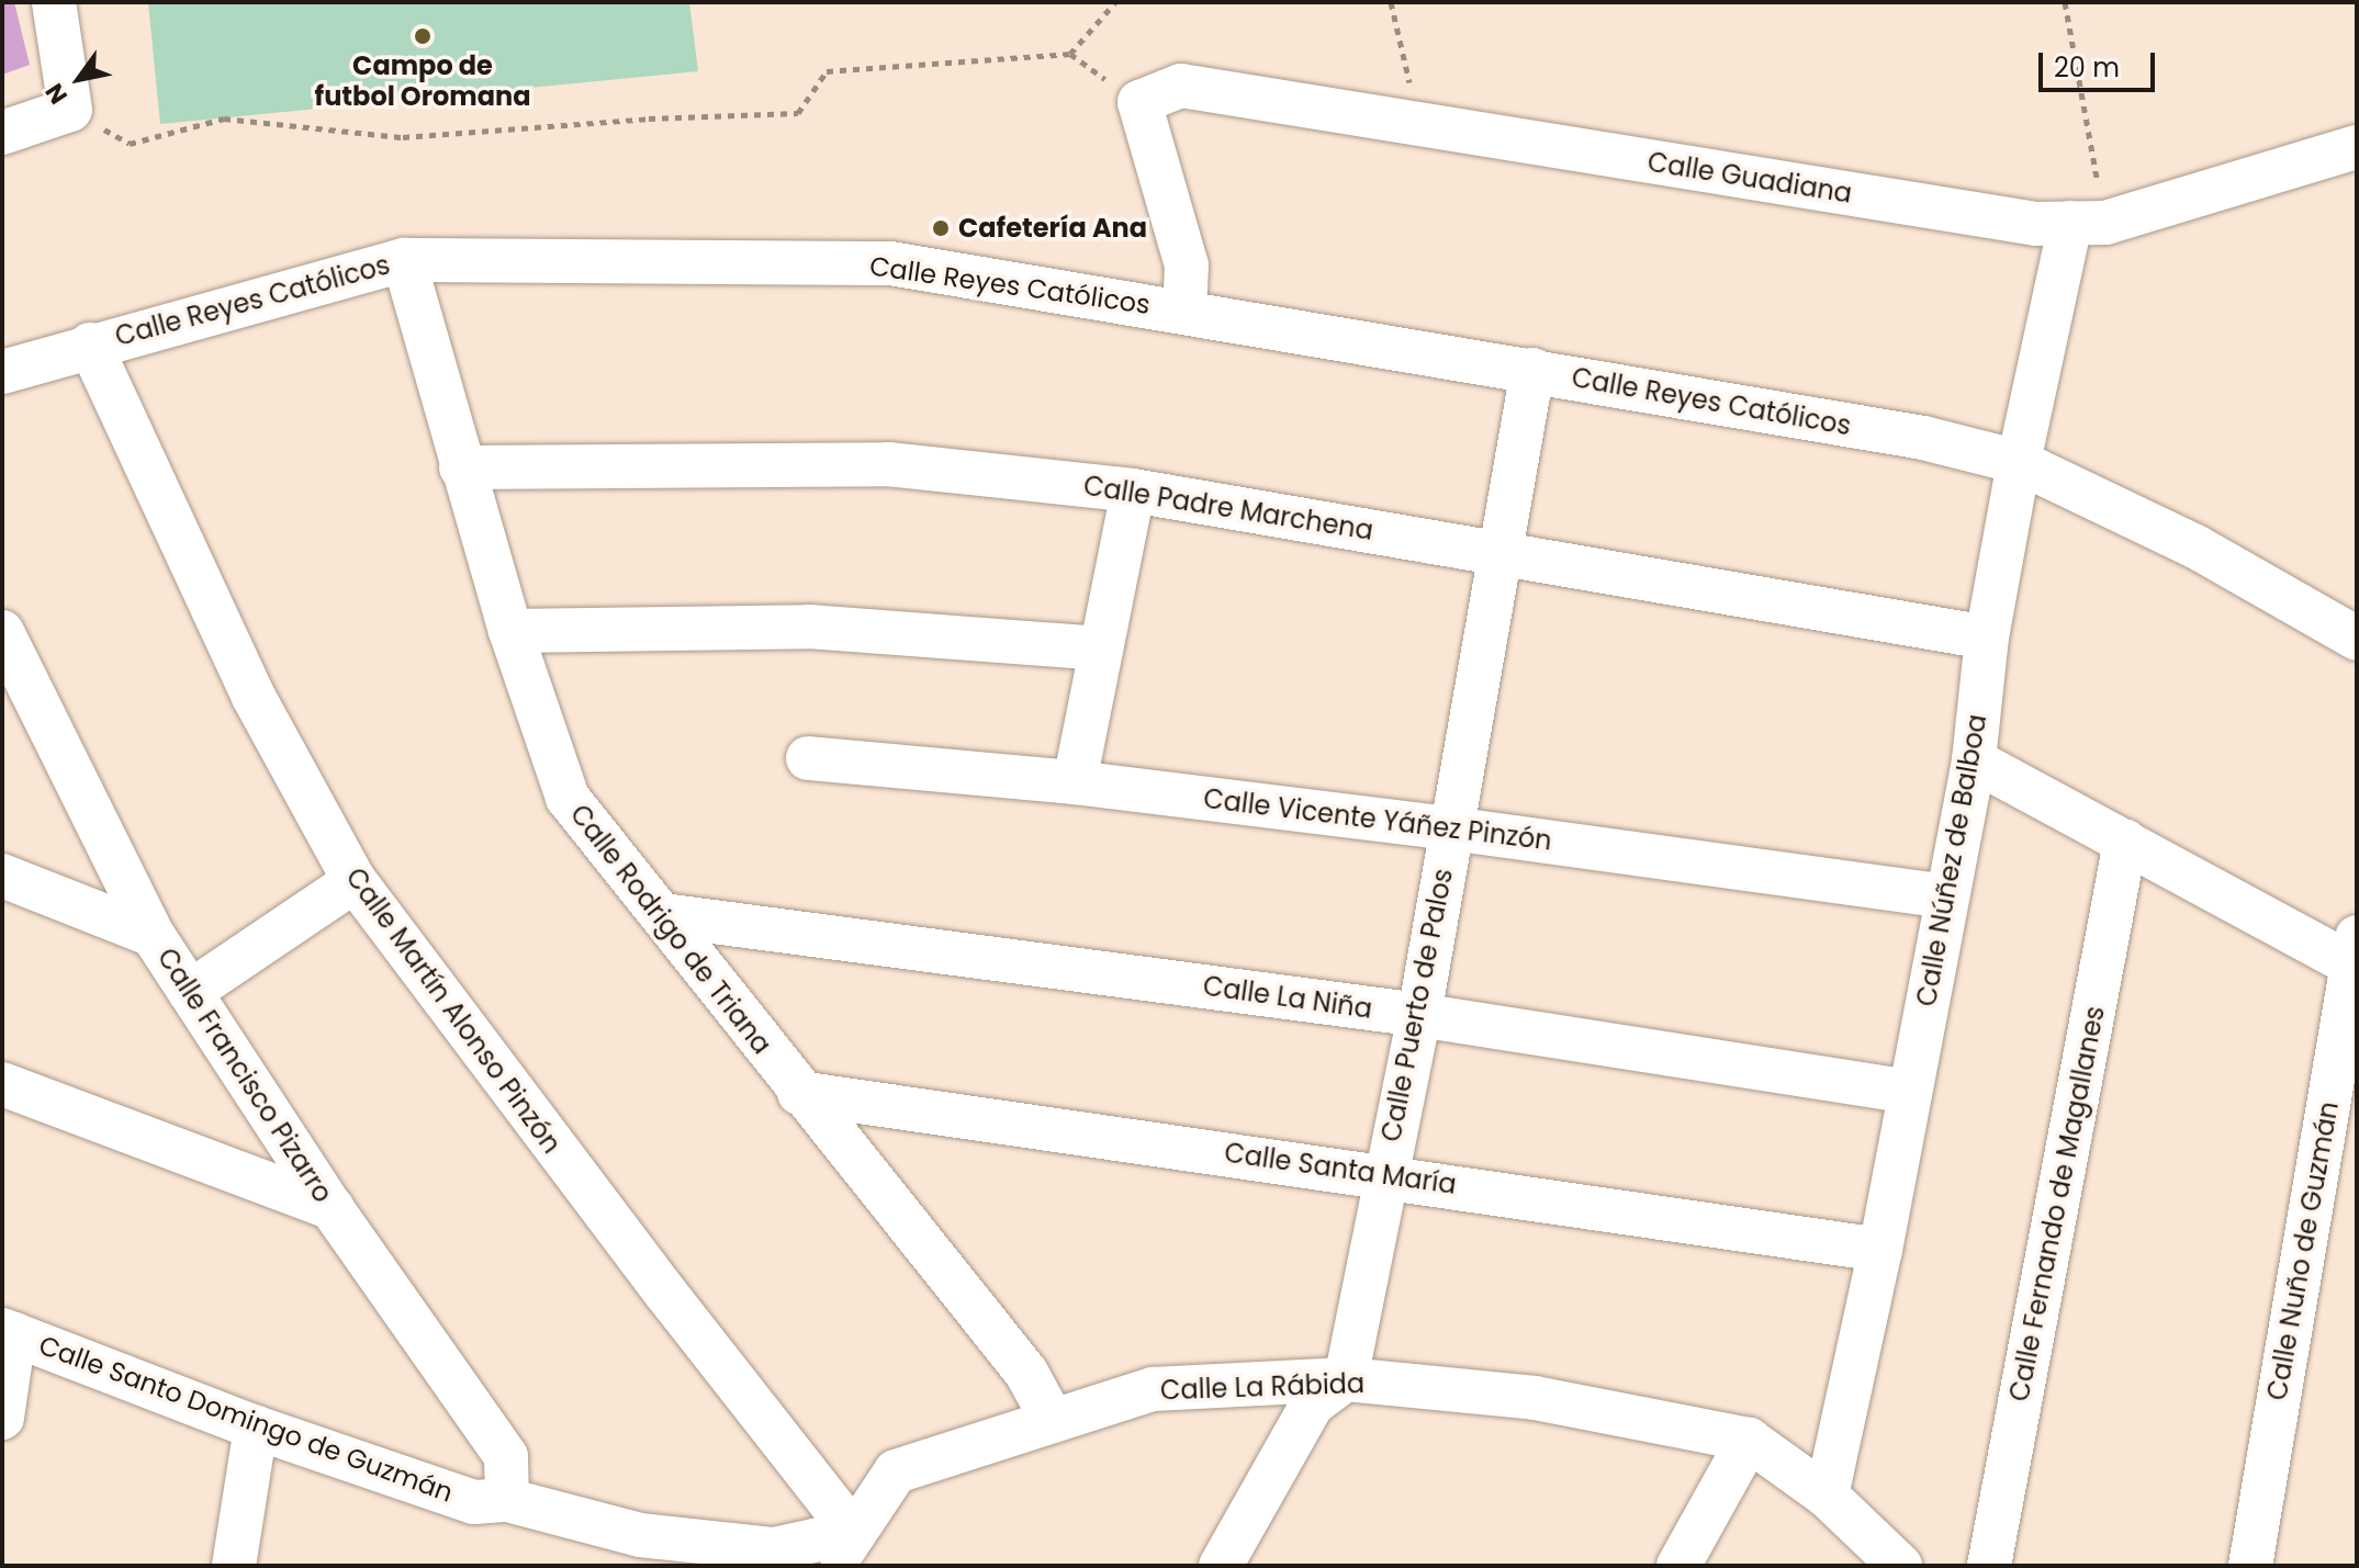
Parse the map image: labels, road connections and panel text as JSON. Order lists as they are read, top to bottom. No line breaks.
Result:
{"streets":{"street":["Calle Guadiana","Calle Reyes Católicos","Calle Padre Marchena","Calle Vicente Yáñez Pinzón","Calle Núñez de Balboa","Calle Rodrigo de Triana","Calle La Niña","Calle Puerto de Palos","Calle Martín Alonso Pinzón","Calle Francisco Pizarro","Calle Santa María","Calle Fernando de Magallanes","Calle Nuño de Guzmán","Calle La Rábida","Calle Santo Domingo de Guzmán"]},"crossings":[["Calle Guadiana","Calle Reyes Católicos"],["Calle Guadiana","Calle Núñez de Balboa"],["Calle Reyes Católicos","Calle Núñez de Balboa"],["Calle Reyes Católicos","Calle Rodrigo de Triana"],["Calle Reyes Católicos","Calle Puerto de Palos"],["Calle Reyes Católicos","Calle Martín Alonso Pinzón"],["Calle Padre Marchena","Calle Núñez de Balboa"],["Calle Padre Marchena","Calle Rodrigo de Triana"],["Calle Padre Marchena","Calle Puerto de Palos"],["Calle Vicente Yáñez Pinzón","Calle Núñez de Balboa"],["Calle Vicente Yáñez Pinzón","Calle Puerto de Palos"],["Calle Núñez de Balboa","Calle La Niña"],["Calle Núñez de Balboa","Calle Santa María"],["Calle Rodrigo de Triana","Calle La Niña"],["Calle Rodrigo de Triana","Calle Santa María"],["Calle Rodrigo de Triana","Calle La Rábida"],["Calle La Niña","Calle Puerto de Palos"],["Calle Puerto de Palos","Calle Santa María"],["Calle Puerto de Palos","Calle La Rábida"],["Calle Martín Alonso Pinzón","Calle La Rábida"],["Calle Martín Alonso Pinzón","Calle Santo Domingo de Guzmán"],["Calle Francisco Pizarro","Calle Santo Domingo de Guzmán"],["Calle La Rábida","Calle Santo Domingo de Guzmán"]],"places":["Campo de futbol Oromana","Cafetería Ana"],"scale_bar":"20 m","north":"bottom left"}
